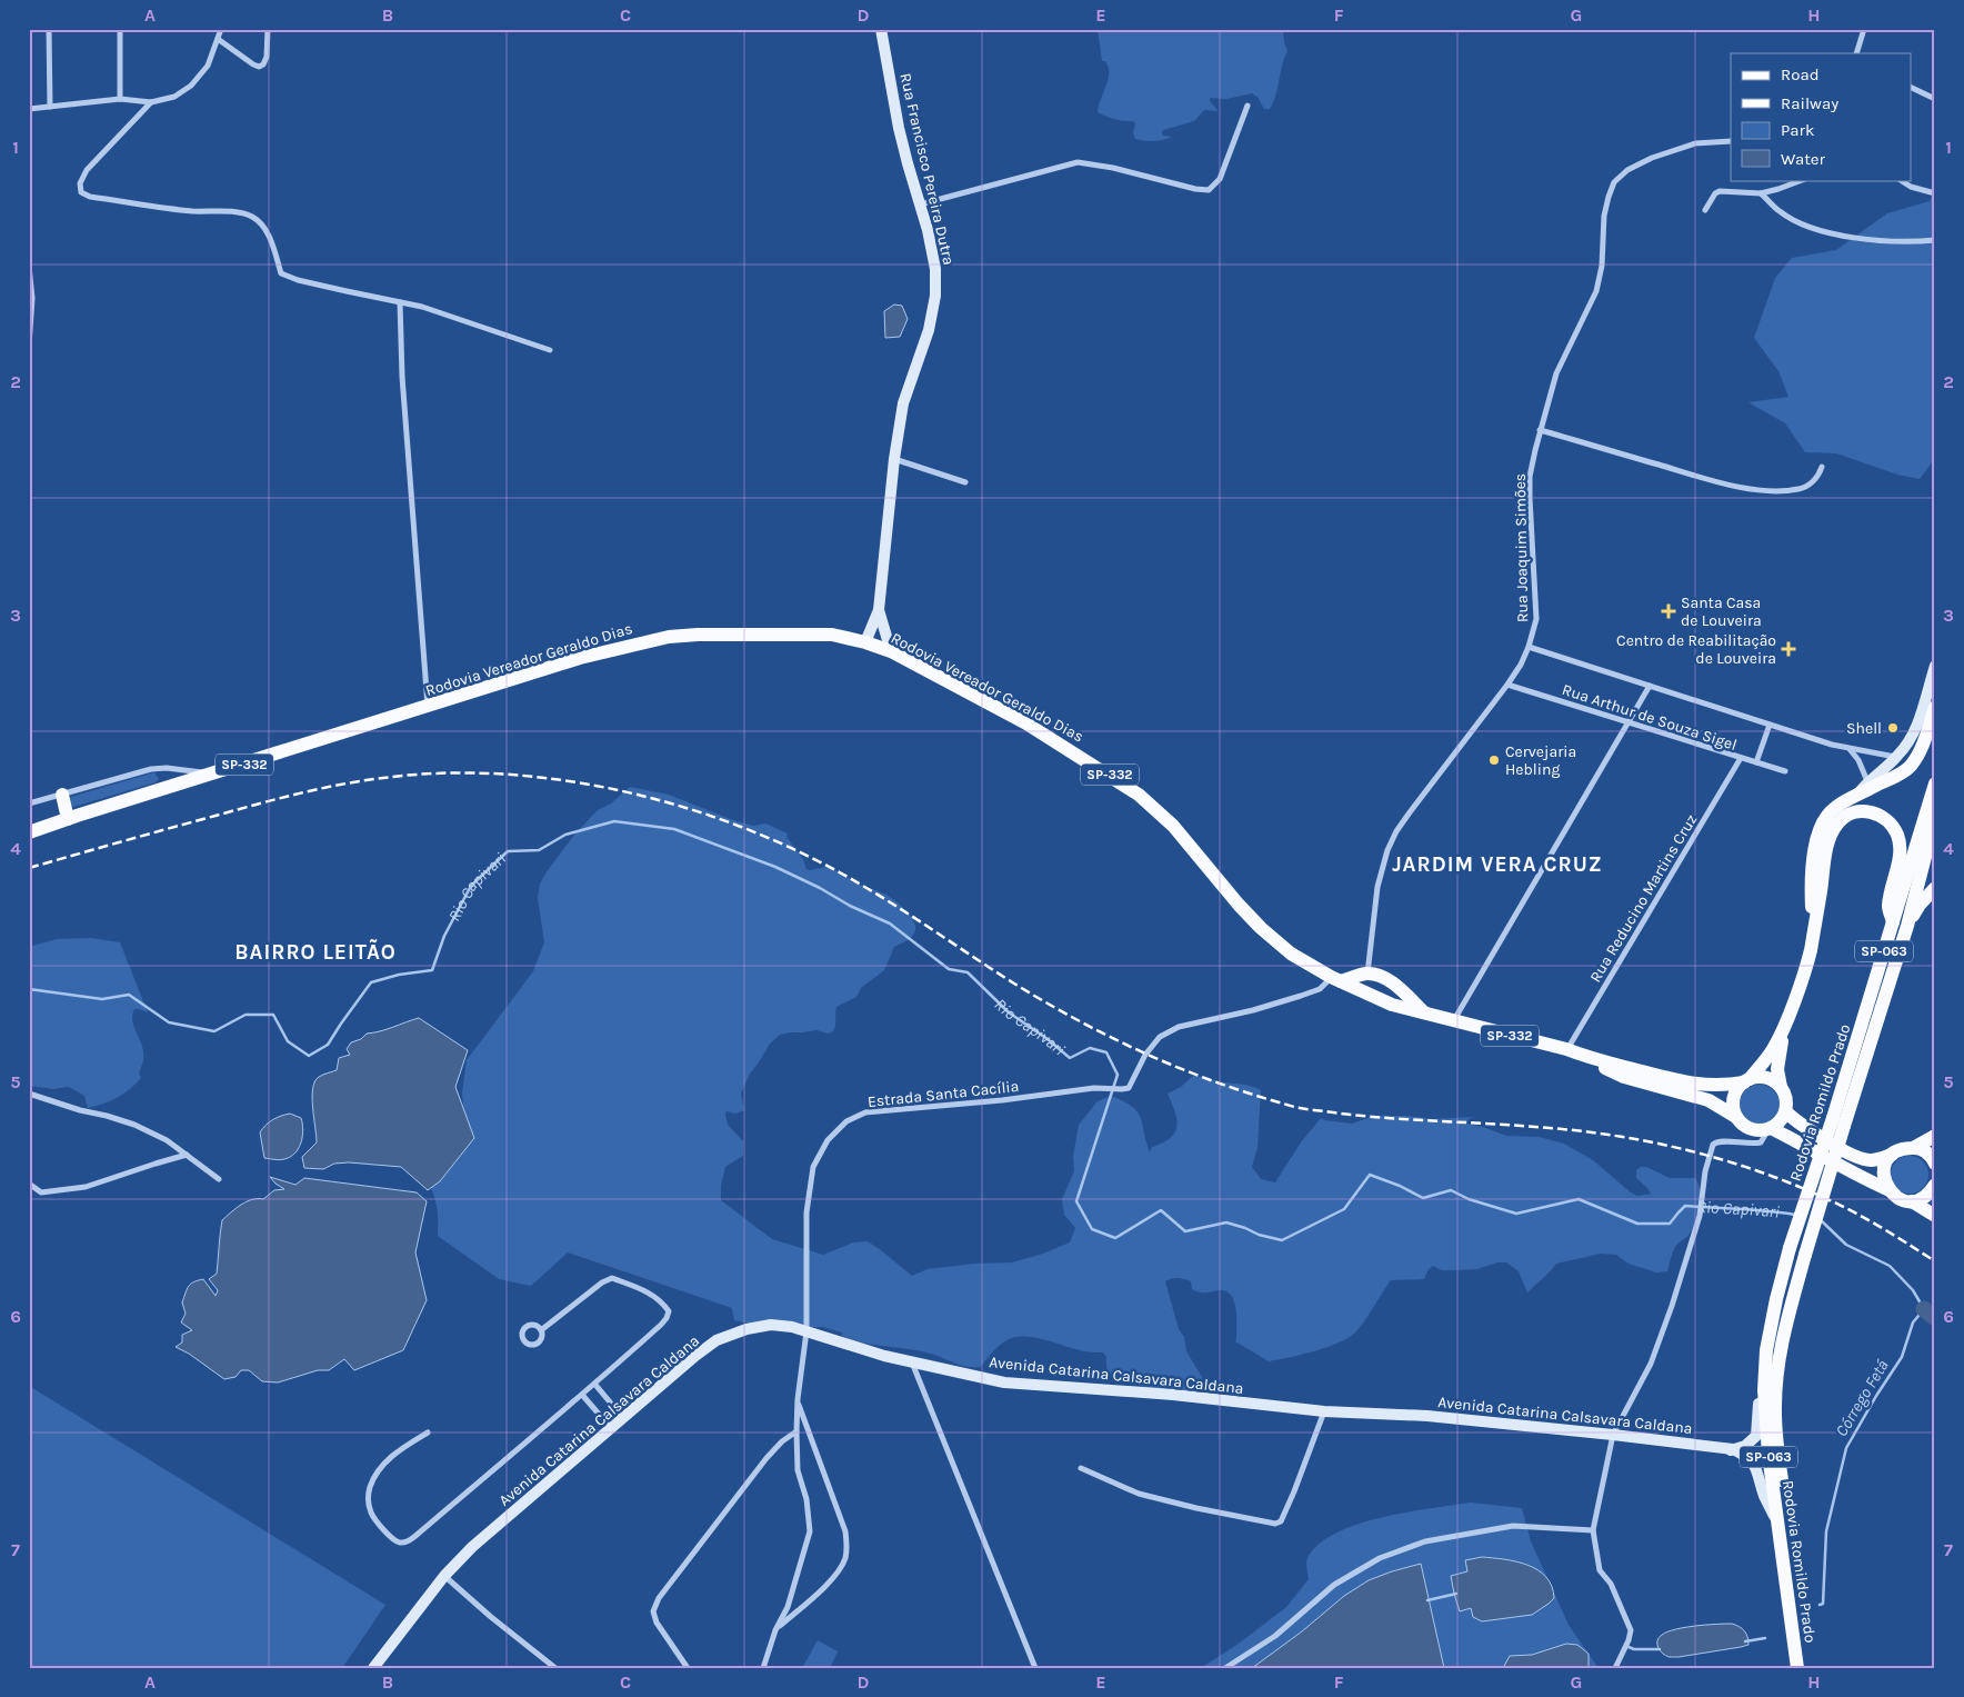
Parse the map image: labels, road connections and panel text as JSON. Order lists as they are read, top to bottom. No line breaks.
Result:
{"streets":{"main road":["Rodovia Vereador Geraldo Dias","SP-332","SP-063","Rodovia Romildo Prado"],"street":["Rua Francisco Pereira Dutra","Rua Joaquim Simões","Rua Arthur de Souza Sigel","Rua Reducino Martins Cruz","Estrada Santa Cacília","Avenida Catarina Calsavara Caldana"]},"crossings":[["Rua Francisco Pereira Dutra","Rodovia Vereador Geraldo Dias"],["Rua Joaquim Simões","Rodovia Vereador Geraldo Dias"],["Rua Joaquim Simões","Rua Arthur de Souza Sigel"],["Rodovia Vereador Geraldo Dias","SP-332"],["Rodovia Vereador Geraldo Dias","Rua Reducino Martins Cruz"],["Rodovia Vereador Geraldo Dias","Estrada Santa Cacília"],["Rua Arthur de Souza Sigel","Rua Reducino Martins Cruz"],["Estrada Santa Cacília","Avenida Catarina Calsavara Caldana"]],"districts":["JARDIM VERA CRUZ","BAIRRO LEITÃO"],"water":["Rio Capivari","Córrego Fetá"],"places":{"health":["Santa Casa de Louveira","Centro de Reabilitação de Louveira"],"other":["Shell","Cervejaria Hebling"]},"legend":["Road","Railway","Park","Water"],"grid":{"columns":["A","B","C","D","E","F","G","H"],"rows":["1","2","3","4","5","6","7"]}}
